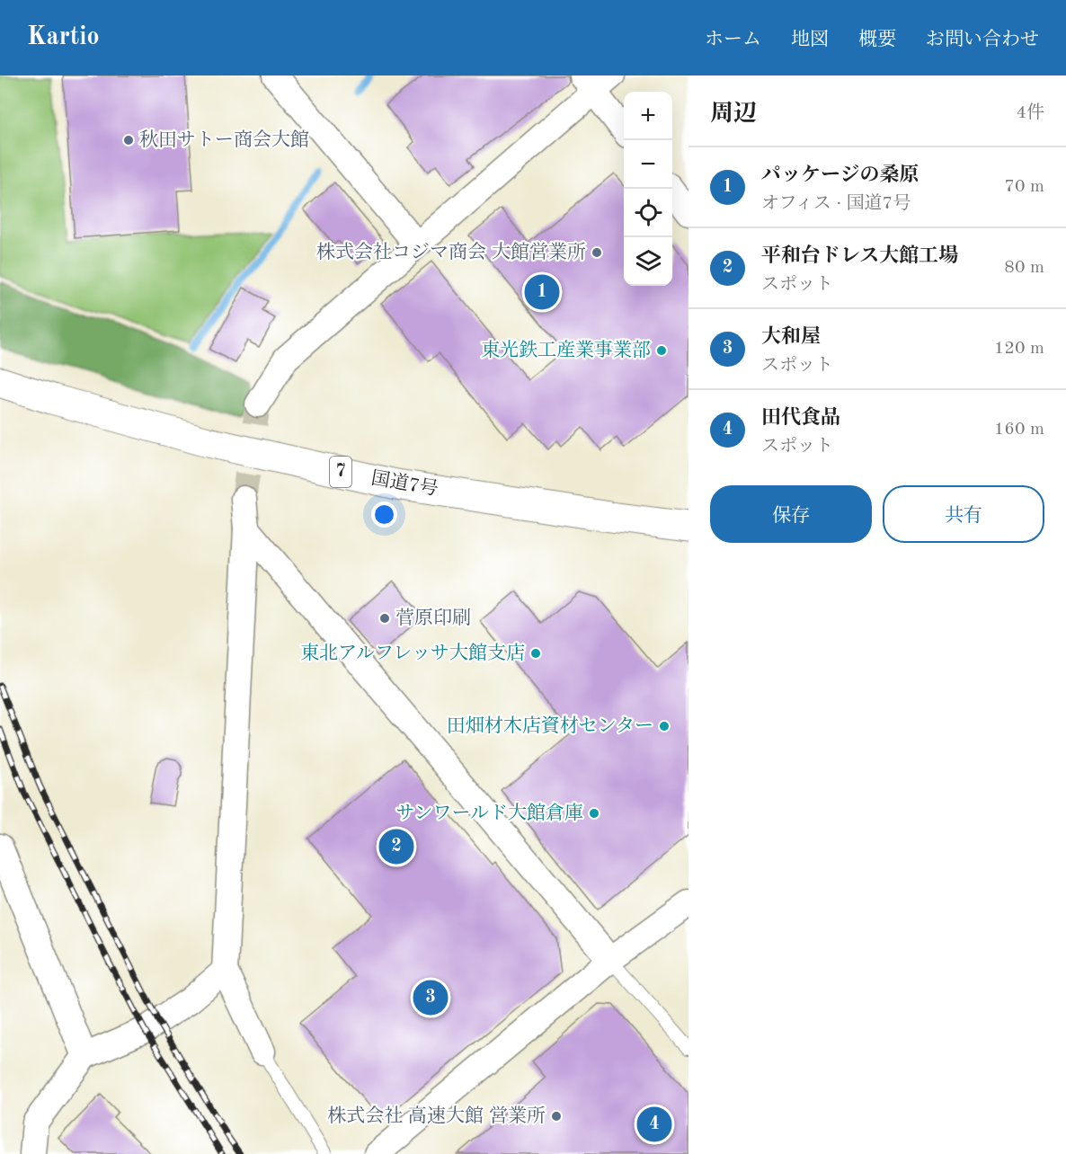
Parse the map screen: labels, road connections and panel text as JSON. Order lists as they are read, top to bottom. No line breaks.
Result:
{"streets":{"highway":["7","国道7号"]},"places":["秋田サトー商会大館","株式会社コジマ商会 大館営業所","東光鉄工産業事業部","菅原印刷","東北アルフレッサ大館支店","田畑材木店資材センター","サンワールド大館倉庫","株式会社 高速大館 営業所"],"page":{"header":"Kartio","nav":["ホーム","地図","概要","お問い合わせ"],"heading":["周辺","4件"],"map_buttons":["+","−"],"list":[{"mark":"1","name":"パッケージの桑原","note":"オフィス · 国道7号","value":"70 m"},{"mark":"2","name":"平和台ドレス大館工場","note":"スポット","value":"80 m"},{"mark":"3","name":"大和屋","note":"スポット","value":"120 m"},{"mark":"4","name":"田代食品","note":"スポット","value":"160 m"}],"pins":["1","2","3","4"],"buttons":["保存","共有"]}}
